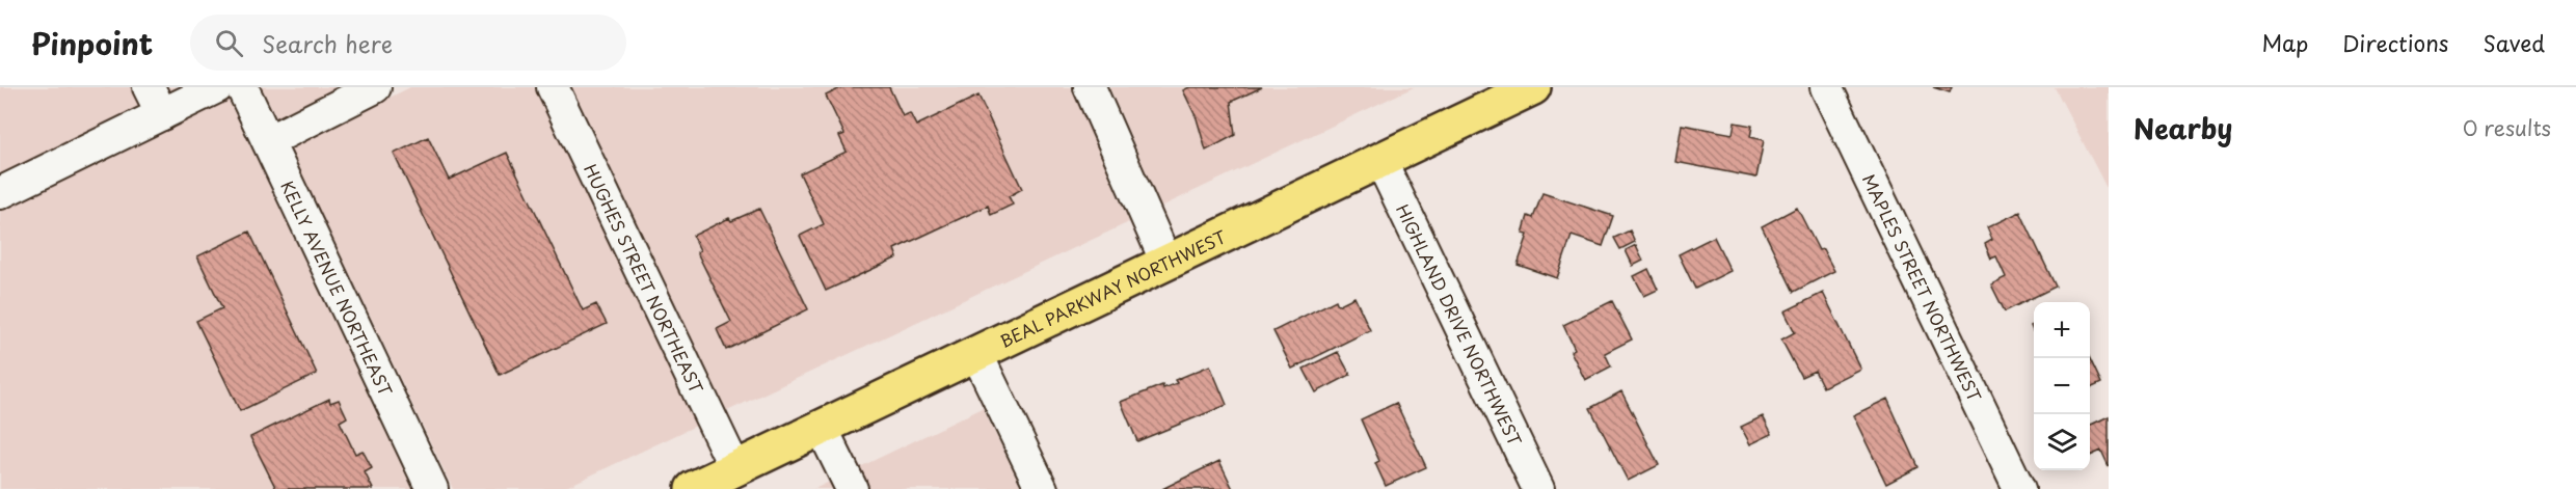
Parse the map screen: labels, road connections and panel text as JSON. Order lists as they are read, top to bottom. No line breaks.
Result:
{"streets":{"main road":["BEAL PARKWAY NORTHWEST"],"street":["HUGHES STREET NORTHEAST","KELLY AVENUE NORTHEAST","MAPLES STREET NORTHWEST","HIGHLAND DRIVE NORTHWEST"]},"crossings":[["HUGHES STREET NORTHEAST","BEAL PARKWAY NORTHWEST"],["BEAL PARKWAY NORTHWEST","HIGHLAND DRIVE NORTHWEST"]],"page":{"header":"Pinpoint","search":"Search here","nav":["Map","Directions","Saved"],"heading":["Nearby","0 results"],"map_buttons":["+","−"]}}
